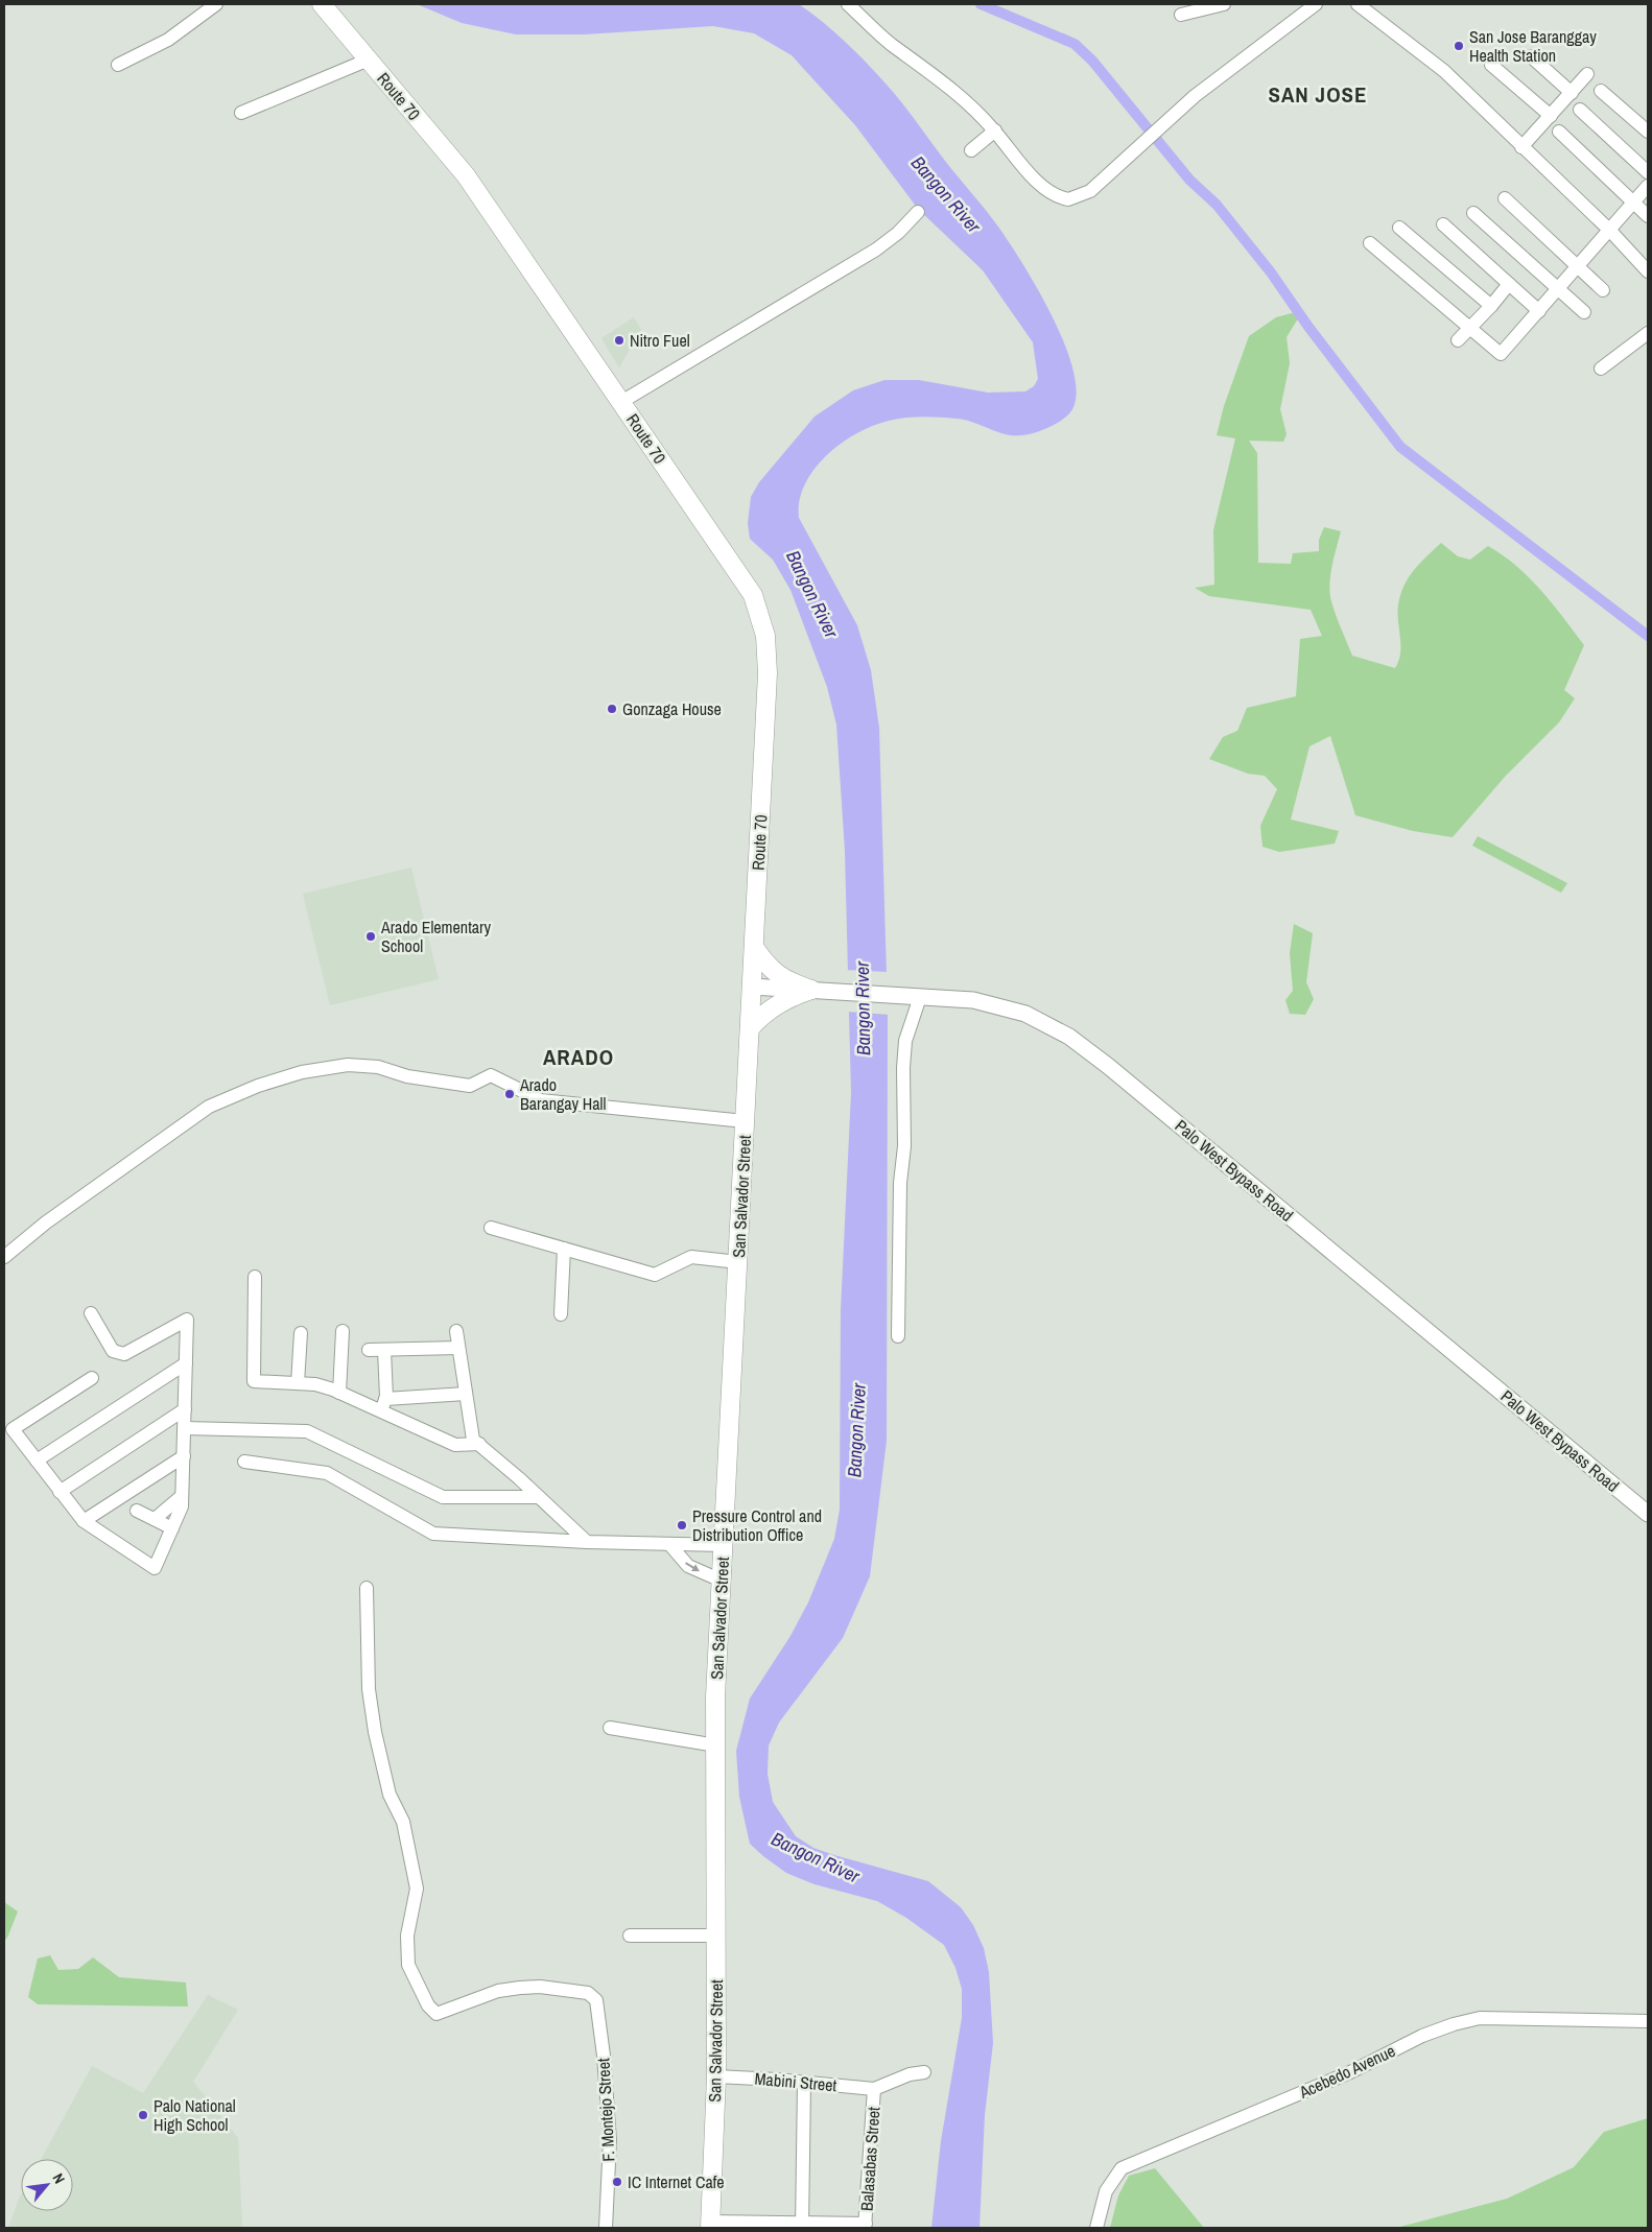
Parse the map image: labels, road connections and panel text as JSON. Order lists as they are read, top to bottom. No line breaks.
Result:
{"streets":{"highway":["Route 70","San Salvador Street"],"main road":["Palo West Bypass Road"],"street":["Acebedo Avenue","Mabini Street","F. Montejo Street","Balasabas Street"]},"crossings":[["Route 70","San Salvador Street"],["Palo West Bypass Road","San Salvador Street"],["San Salvador Street","Mabini Street"],["Mabini Street","Balasabas Street"]],"districts":["SAN JOSE","ARADO"],"water":["Bangon River"],"places":["San Jose Baranggay Health Station","Nitro Fuel","Gonzaga House","Arado Elementary School","Arado Barangay Hall","Pressure Control and Distribution Office","Palo National High School","IC Internet Cafe"],"north":"top right"}
